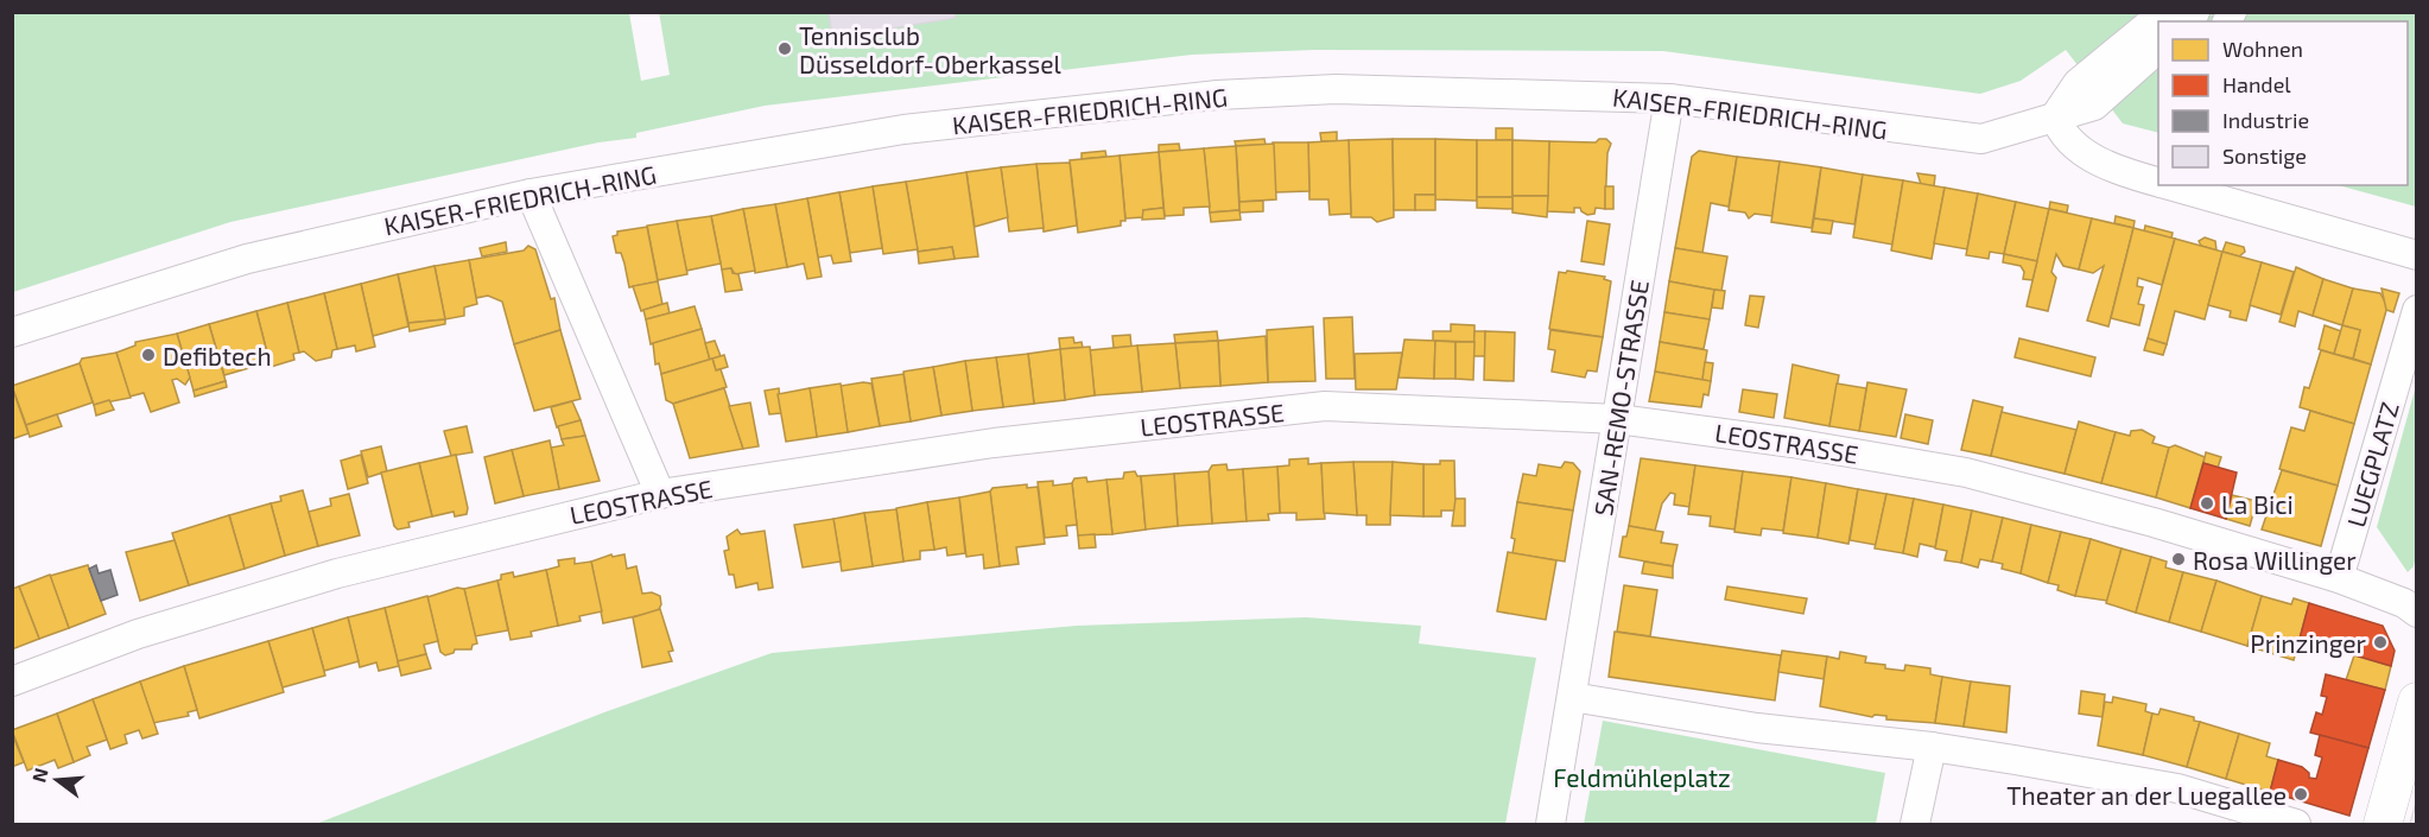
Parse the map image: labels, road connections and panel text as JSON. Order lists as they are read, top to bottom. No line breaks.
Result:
{"streets":{"street":["KAISER-FRIEDRICH-RING","SAN-REMO-STRASSE","LEOSTRASSE","LUEGPLATZ"]},"crossings":[["KAISER-FRIEDRICH-RING","SAN-REMO-STRASSE"],["SAN-REMO-STRASSE","LEOSTRASSE"],["LEOSTRASSE","LUEGPLATZ"]],"parks":["Feldmühleplatz"],"places":["Tennisclub Düsseldorf-Oberkassel","Defibtech","La Bici","Rosa Willinger","Prinzinger","Theater an der Luegallee"],"legend":["Wohnen","Handel","Industrie","Sonstige"],"north":"left"}
